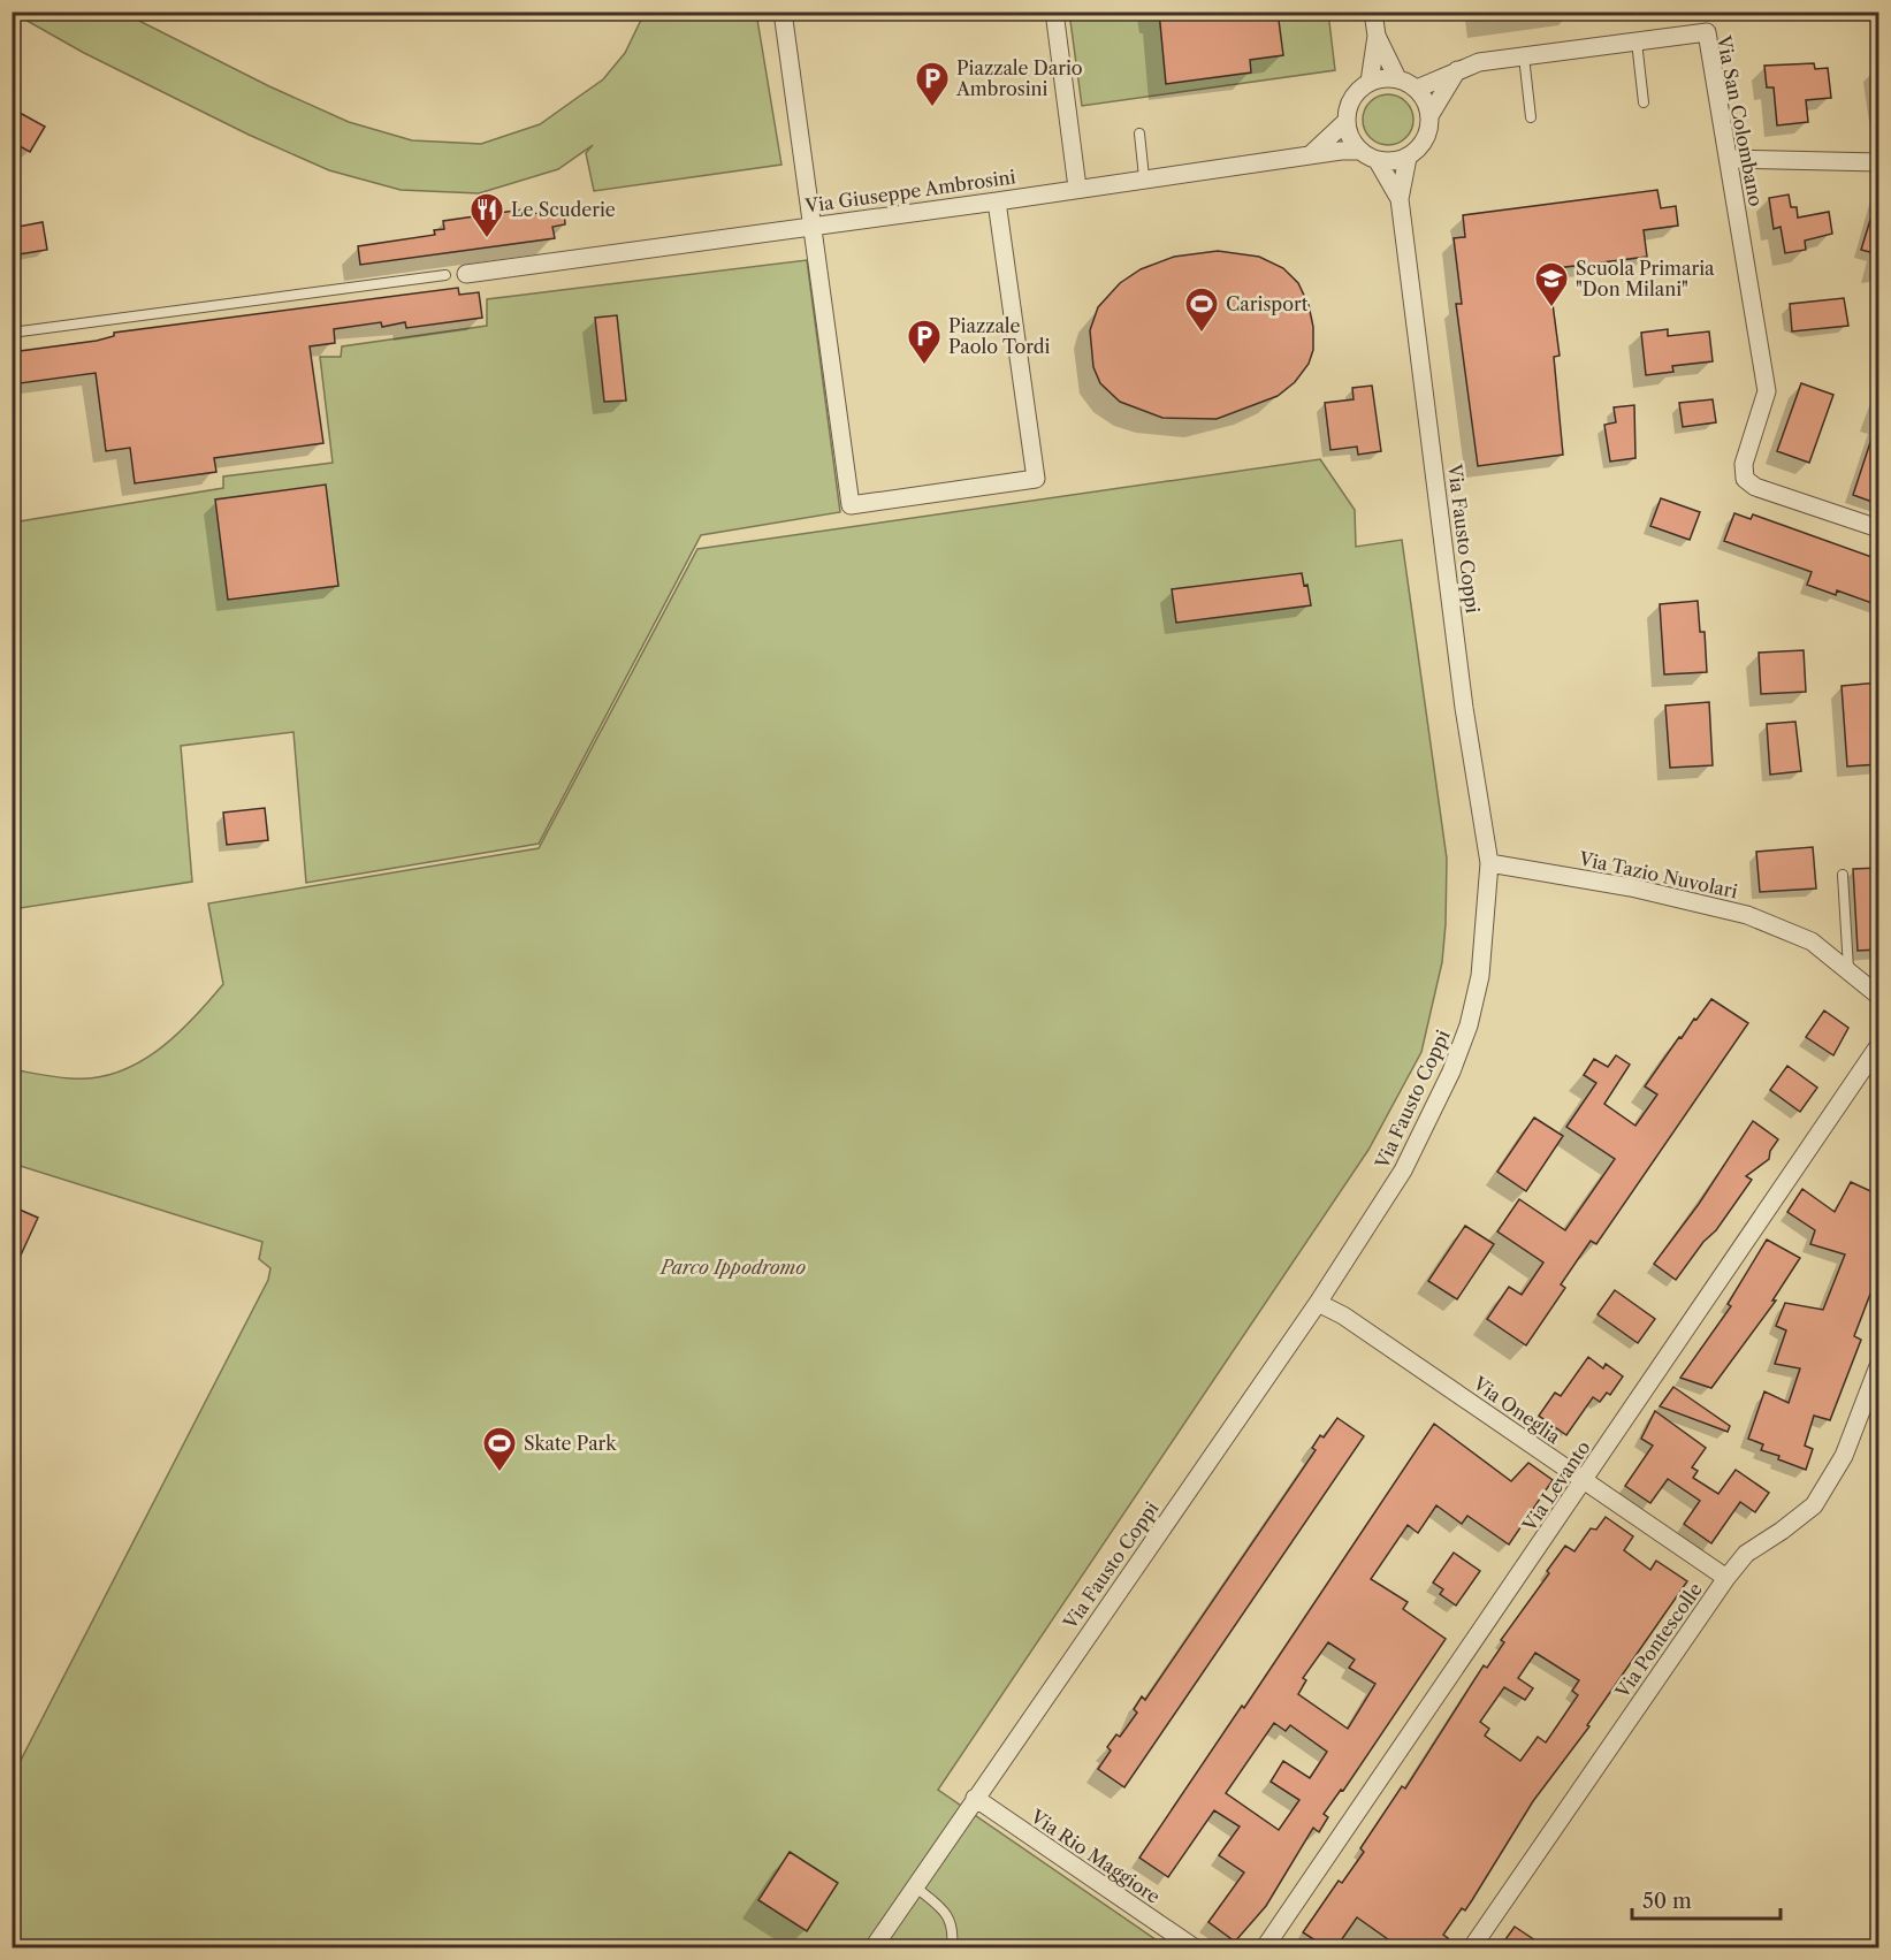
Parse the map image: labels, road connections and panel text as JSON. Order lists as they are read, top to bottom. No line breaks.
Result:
{"streets":{"street":["Via San Colombano","Via Giuseppe Ambrosini","Via Fausto Coppi","Via Tazio Nuvolari","Via Oneglia","Via Levanto","Via Pontescolle","Via Rio Maggiore"]},"crossings":[["Via San Colombano","Via Giuseppe Ambrosini"],["Via San Colombano","Via Fausto Coppi"],["Via Giuseppe Ambrosini","Via Fausto Coppi"],["Via Fausto Coppi","Via Tazio Nuvolari"],["Via Fausto Coppi","Via Oneglia"],["Via Fausto Coppi","Via Rio Maggiore"],["Via Oneglia","Via Levanto"],["Via Oneglia","Via Pontescolle"]],"parks":["Parco Ippodromo"],"places":{"parking":["Piazzale Dario Ambrosini","Piazzale Paolo Tordi"],"restaurant":["Le Scuderie"],"school or university":["Scuola Primaria \"Don Milani\""],"sports":["Carisport","Skate Park"]},"scale_bar":"50 m"}
